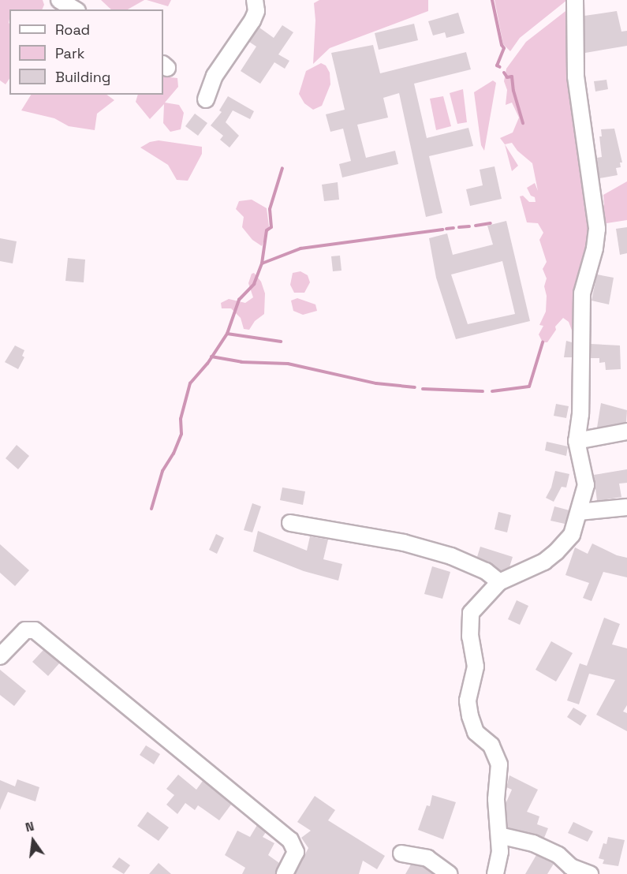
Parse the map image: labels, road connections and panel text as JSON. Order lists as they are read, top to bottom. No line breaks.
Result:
{"legend":["Road","Park","Building"],"north":"top"}
